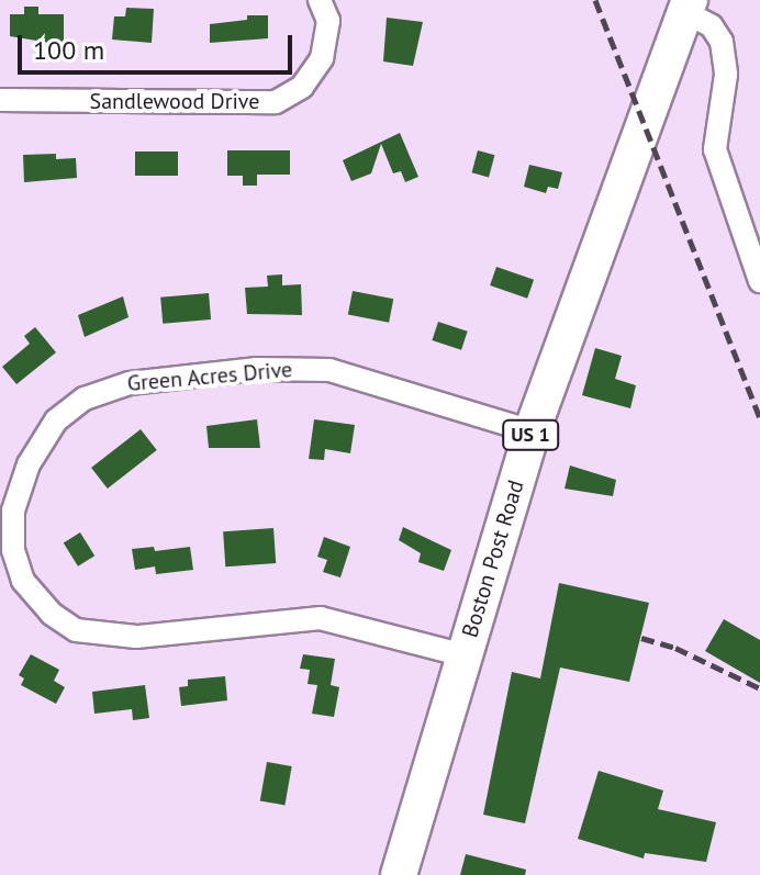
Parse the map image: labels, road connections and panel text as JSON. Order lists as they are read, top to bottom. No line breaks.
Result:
{"streets":{"main road":["US 1","Boston Post Road"],"street":["Sandlewood Drive","Green Acres Drive"]},"crossings":[["Green Acres Drive","Boston Post Road"]],"scale_bar":"100 m"}
